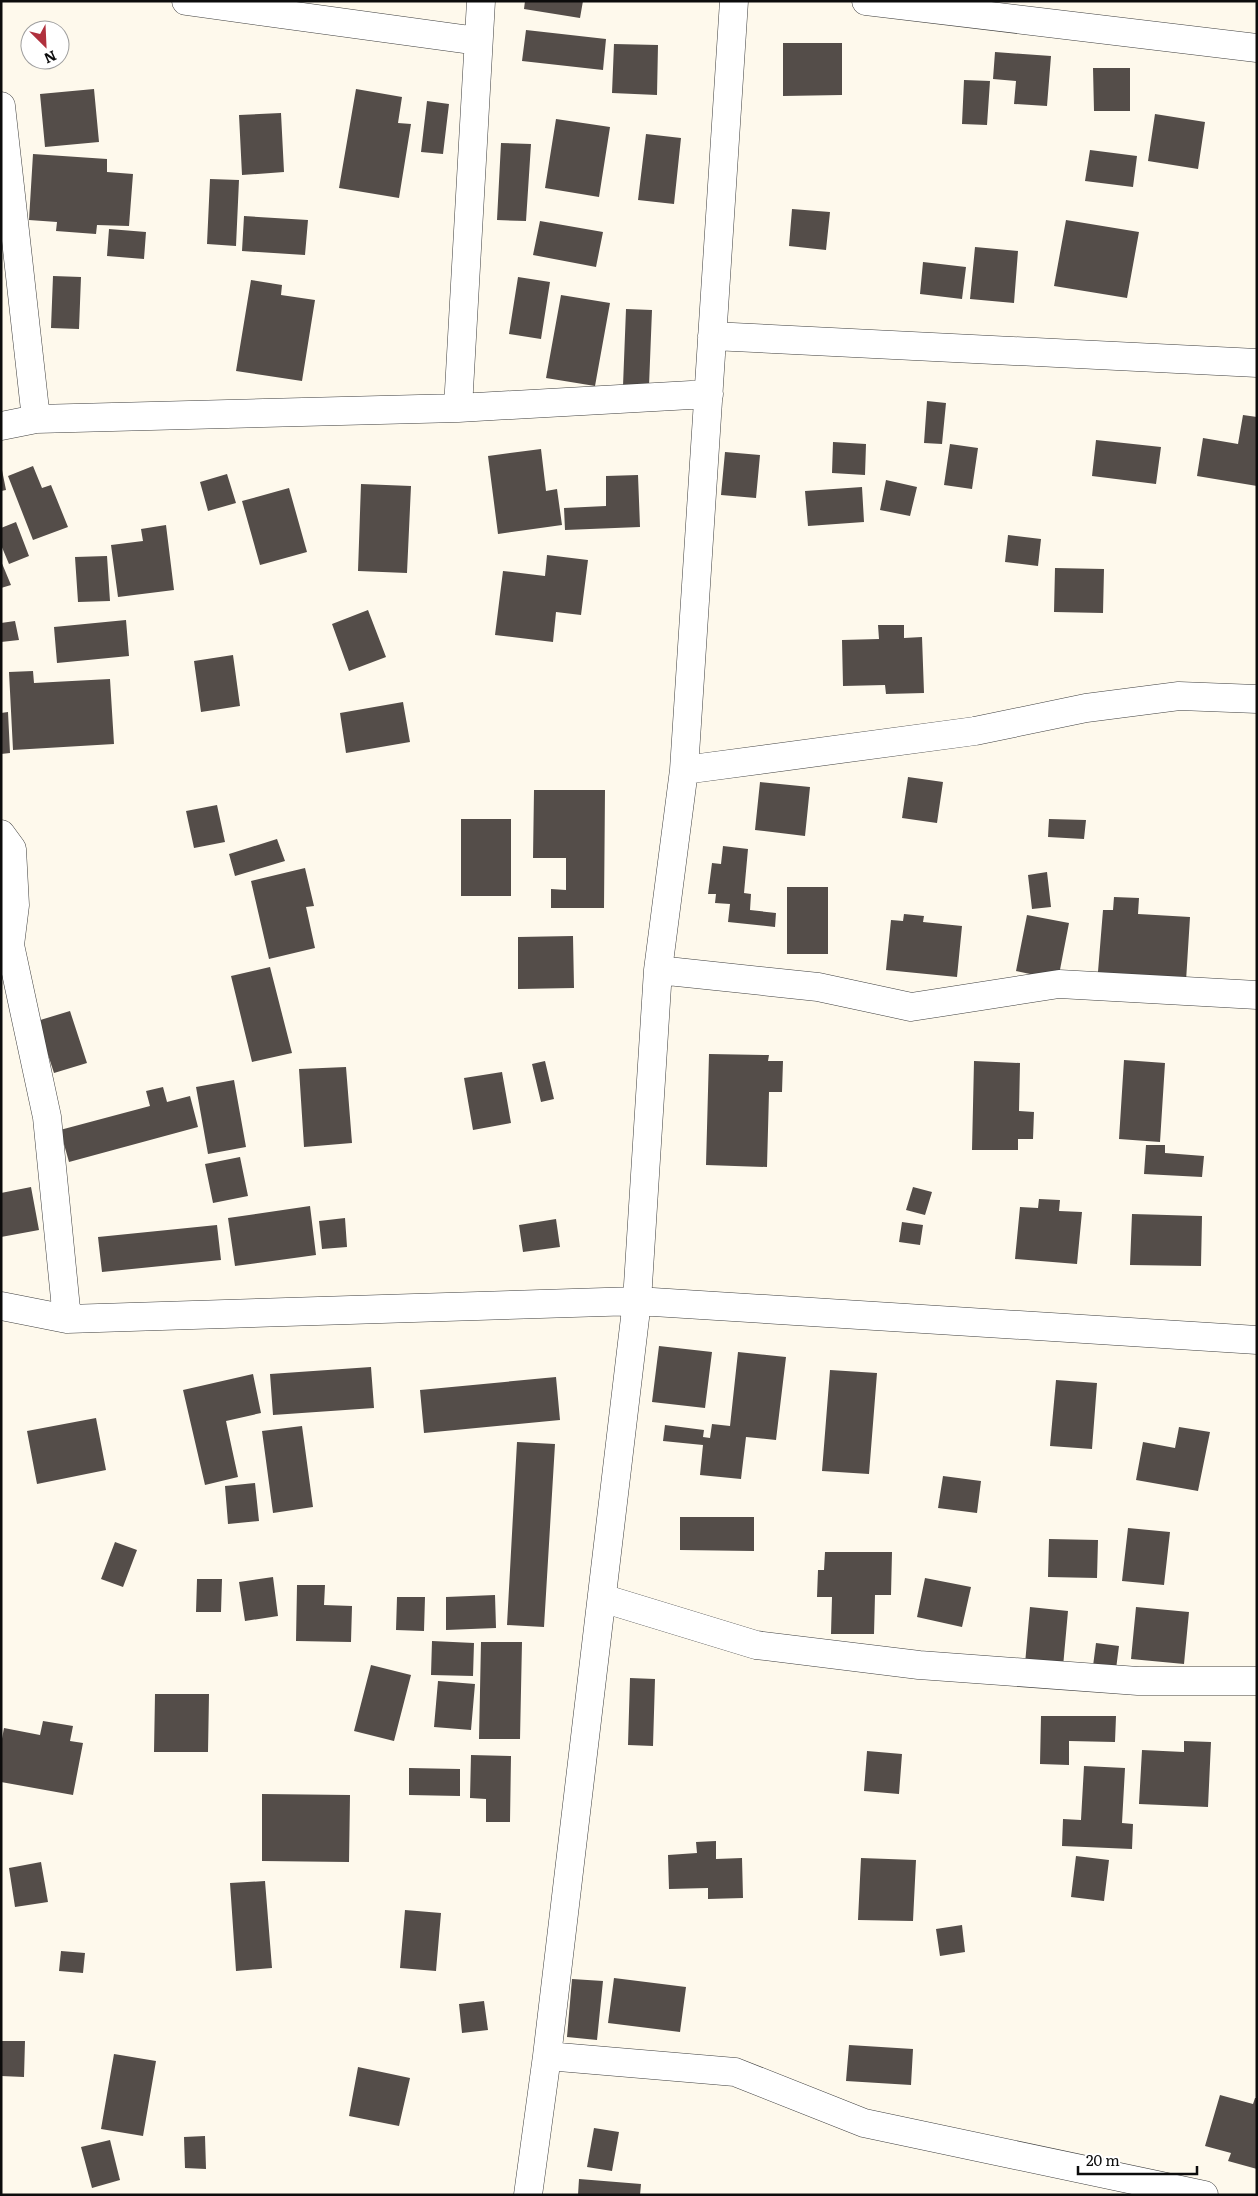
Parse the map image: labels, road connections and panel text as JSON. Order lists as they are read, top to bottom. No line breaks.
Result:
{"scale_bar":"20 m","north":"bottom right"}
